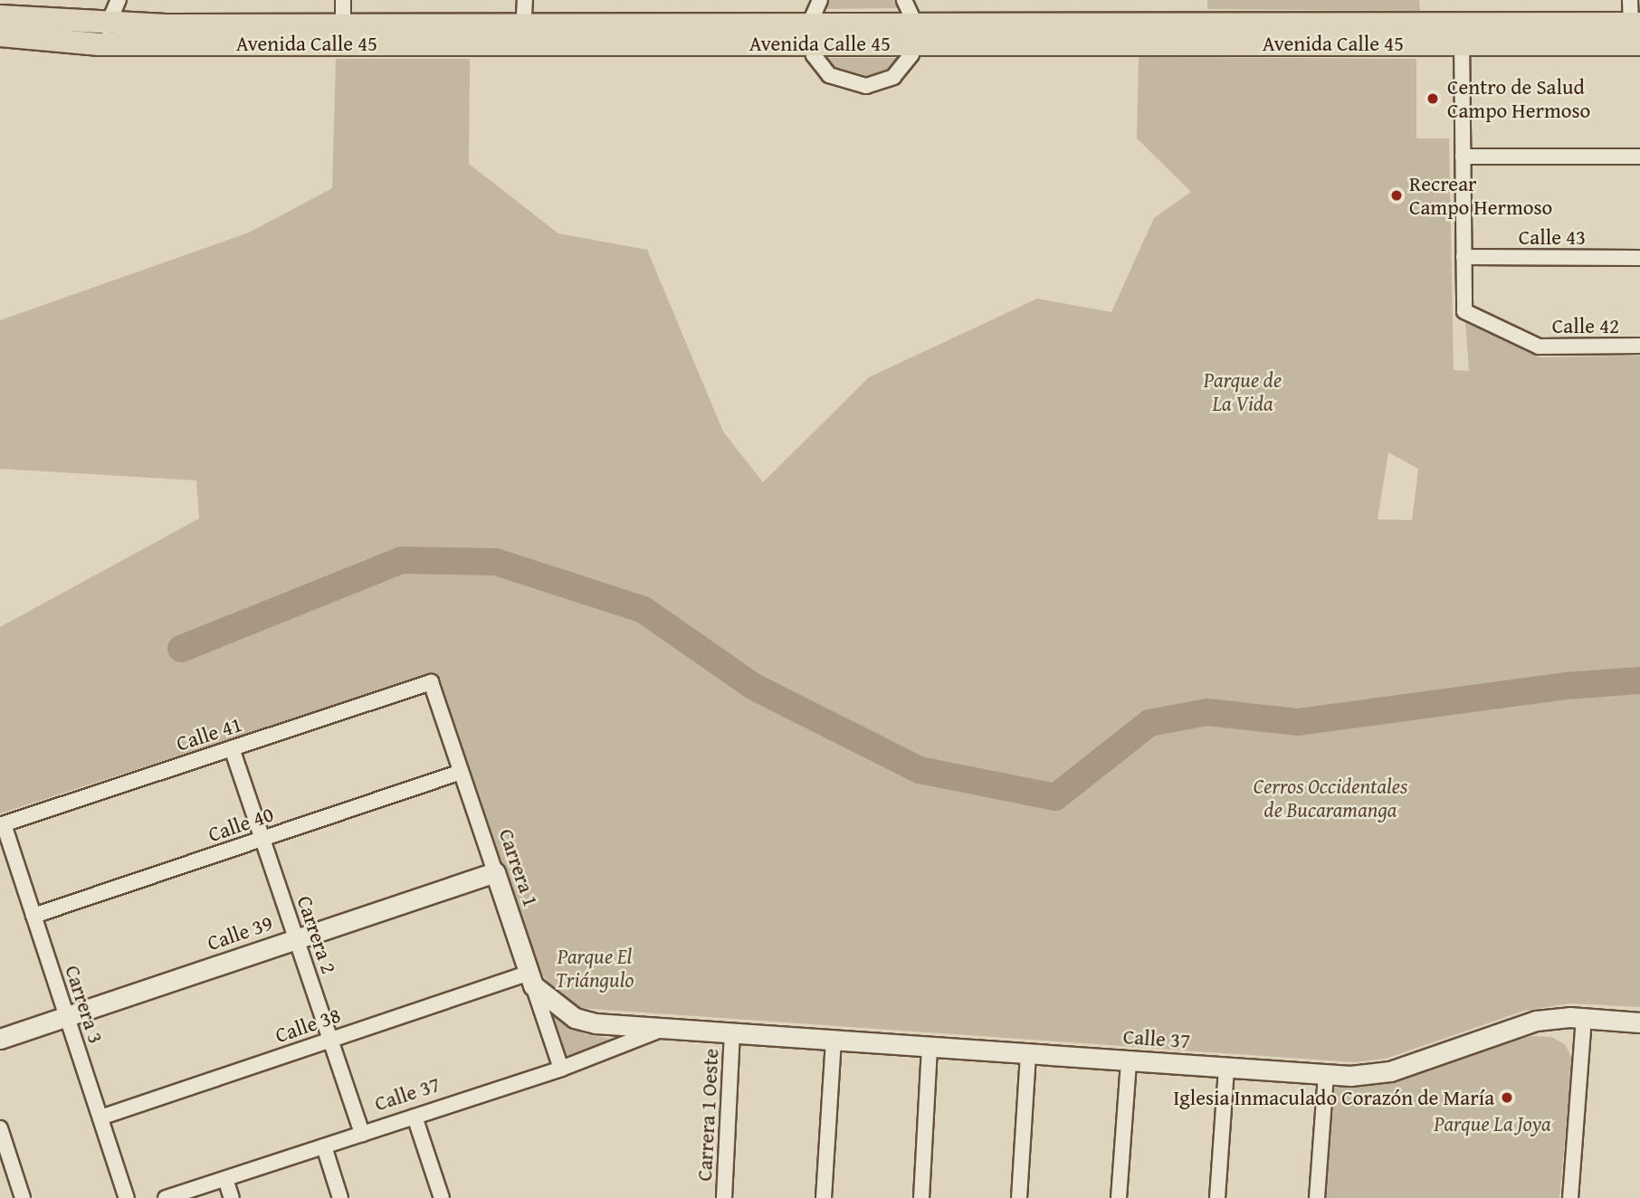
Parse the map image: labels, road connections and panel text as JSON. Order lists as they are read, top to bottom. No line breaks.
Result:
{"streets":{"main road":["Avenida Calle 45"],"street":["Calle 43","Calle 42","Calle 41","Calle 40","Carrera 1","Calle 39","Carrera 2","Carrera 3","Calle 38","Calle 37","Carrera 1 Oeste"]},"crossings":[["Calle 43","Calle 42"],["Calle 41","Carrera 1"],["Calle 41","Carrera 2"],["Calle 41","Carrera 3"],["Calle 40","Carrera 1"],["Calle 40","Carrera 2"],["Calle 40","Carrera 3"],["Carrera 1","Calle 39"],["Carrera 1","Calle 38"],["Carrera 1","Calle 37"],["Calle 39","Carrera 2"],["Calle 39","Carrera 3"],["Carrera 2","Calle 38"],["Carrera 2","Calle 37"],["Carrera 3","Calle 38"],["Calle 38","Calle 37"],["Calle 37","Carrera 1 Oeste"]],"parks":["Parque de La Vida","Cerros Occidentales de Bucaramanga","Parque El Triángulo","Parque La Joya"],"places":["Centro de Salud Campo Hermoso","Recrear Campo Hermoso","Iglesia Inmaculado Corazón de María"]}
